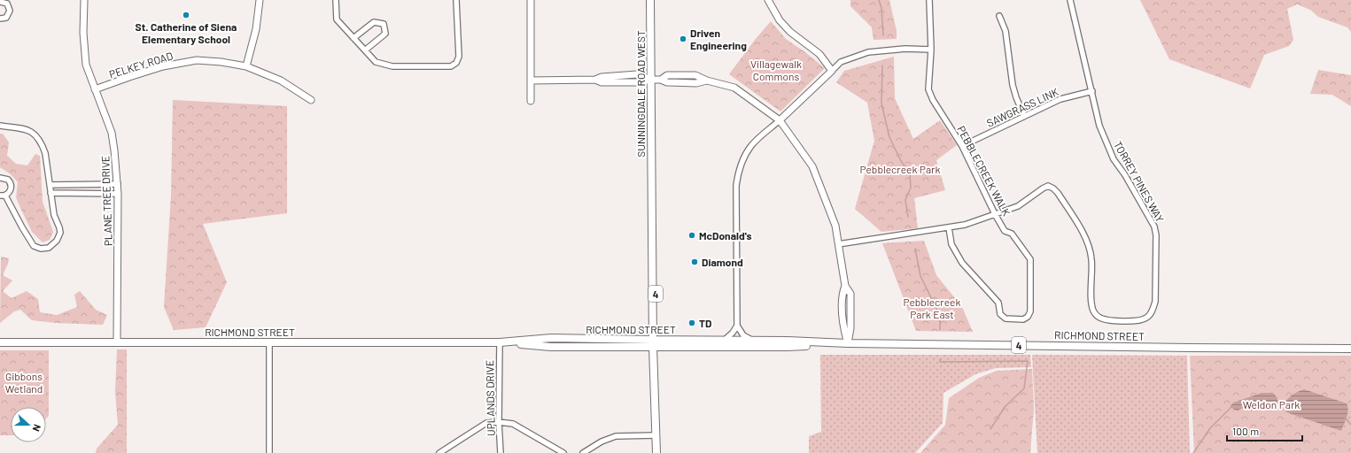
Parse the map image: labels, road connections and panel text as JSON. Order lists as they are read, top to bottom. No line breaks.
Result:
{"streets":{"main road":["SUNNINGDALE ROAD WEST","4","RICHMOND STREET"],"street":["PELKEY ROAD","SAWGRASS LINK","PEBBLECREEK WALK","TORREY PINES WAY","PLANE TREE DRIVE","UPLANDS DRIVE"]},"crossings":[["PELKEY ROAD","PLANE TREE DRIVE"],["SUNNINGDALE ROAD WEST","RICHMOND STREET"],["SAWGRASS LINK","PEBBLECREEK WALK"],["SAWGRASS LINK","TORREY PINES WAY"],["PEBBLECREEK WALK","TORREY PINES WAY"],["PLANE TREE DRIVE","RICHMOND STREET"],["RICHMOND STREET","UPLANDS DRIVE"]],"parks":["Villagewalk Commons","Pebblecreek Park","Pebblecreek Park East","Gibbons Wetland","Weldon Park"],"places":["St. Catherine of Siena Elementary School","Driven Engineering","McDonald's","Diamond","TD"],"scale_bar":"100 m","north":"right"}
